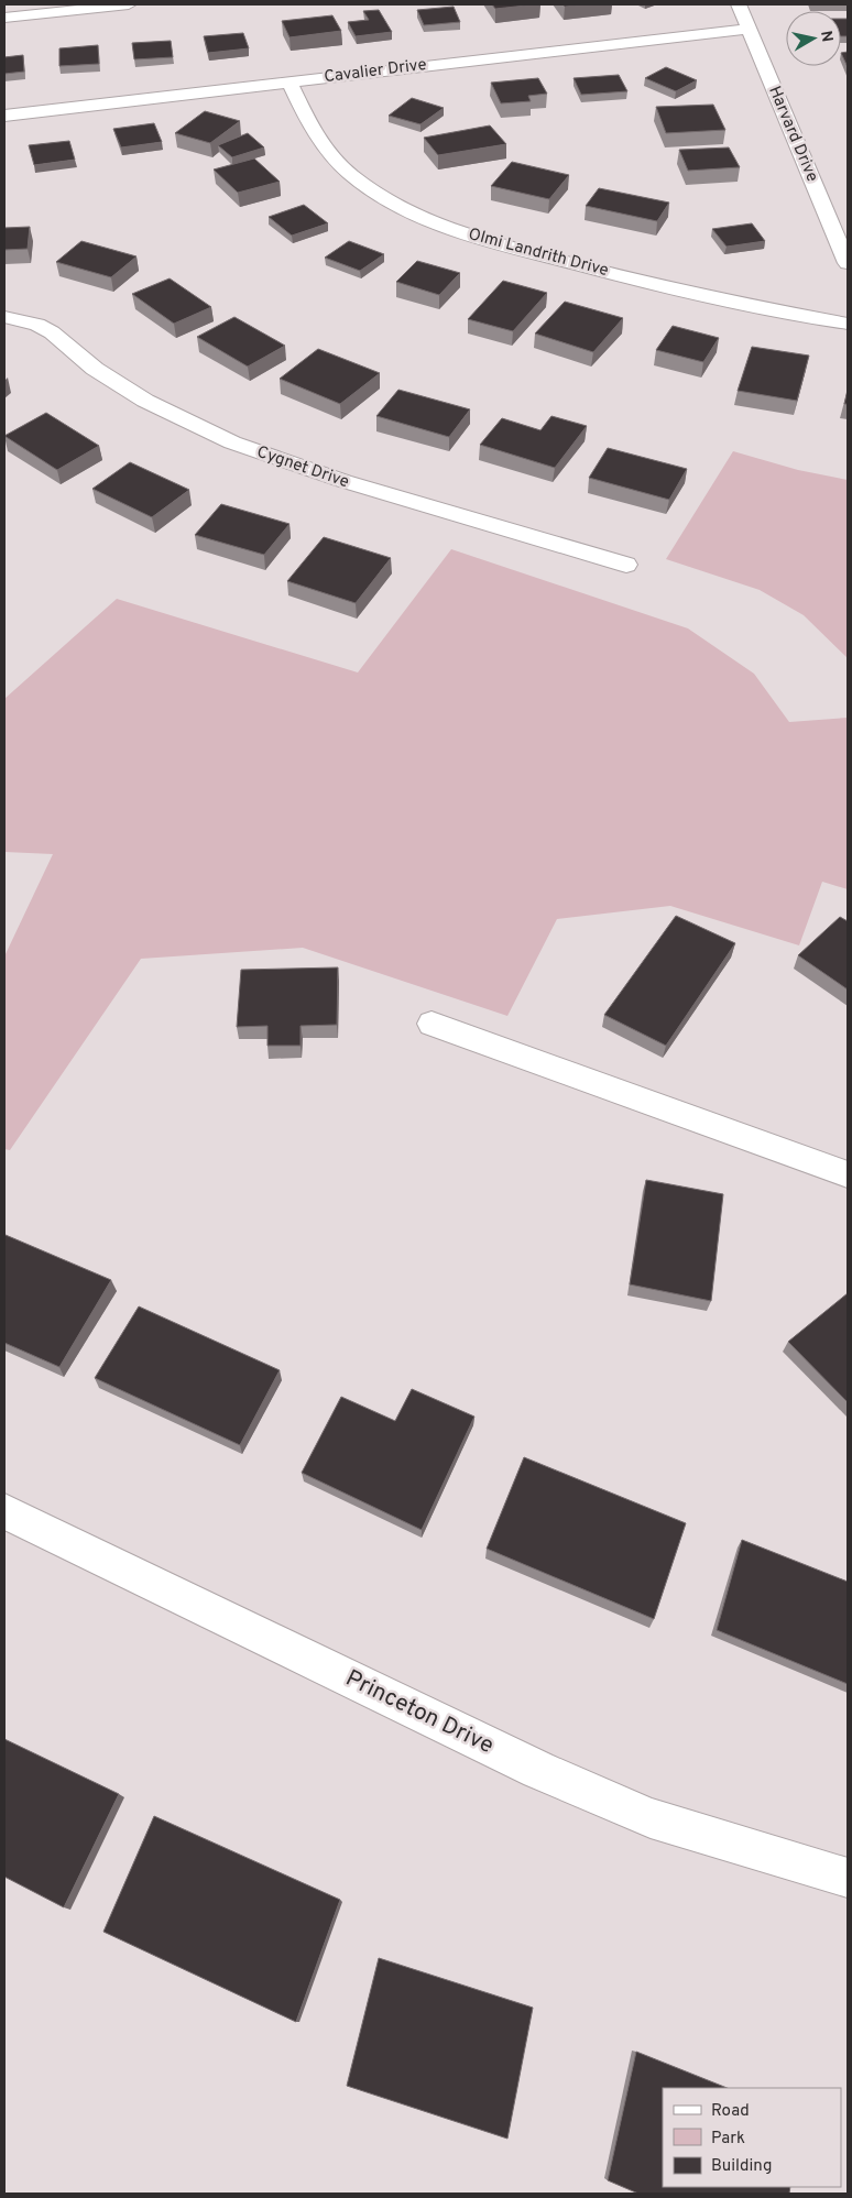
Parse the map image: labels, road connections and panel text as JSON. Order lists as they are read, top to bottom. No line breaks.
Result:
{"streets":{"street":["Cavalier Drive","Harvard Drive","Olmi Landrith Drive","Cygnet Drive","Princeton Drive"]},"crossings":[["Cavalier Drive","Harvard Drive"],["Cavalier Drive","Olmi Landrith Drive"]],"legend":["Road","Park","Building"],"north":"right"}
